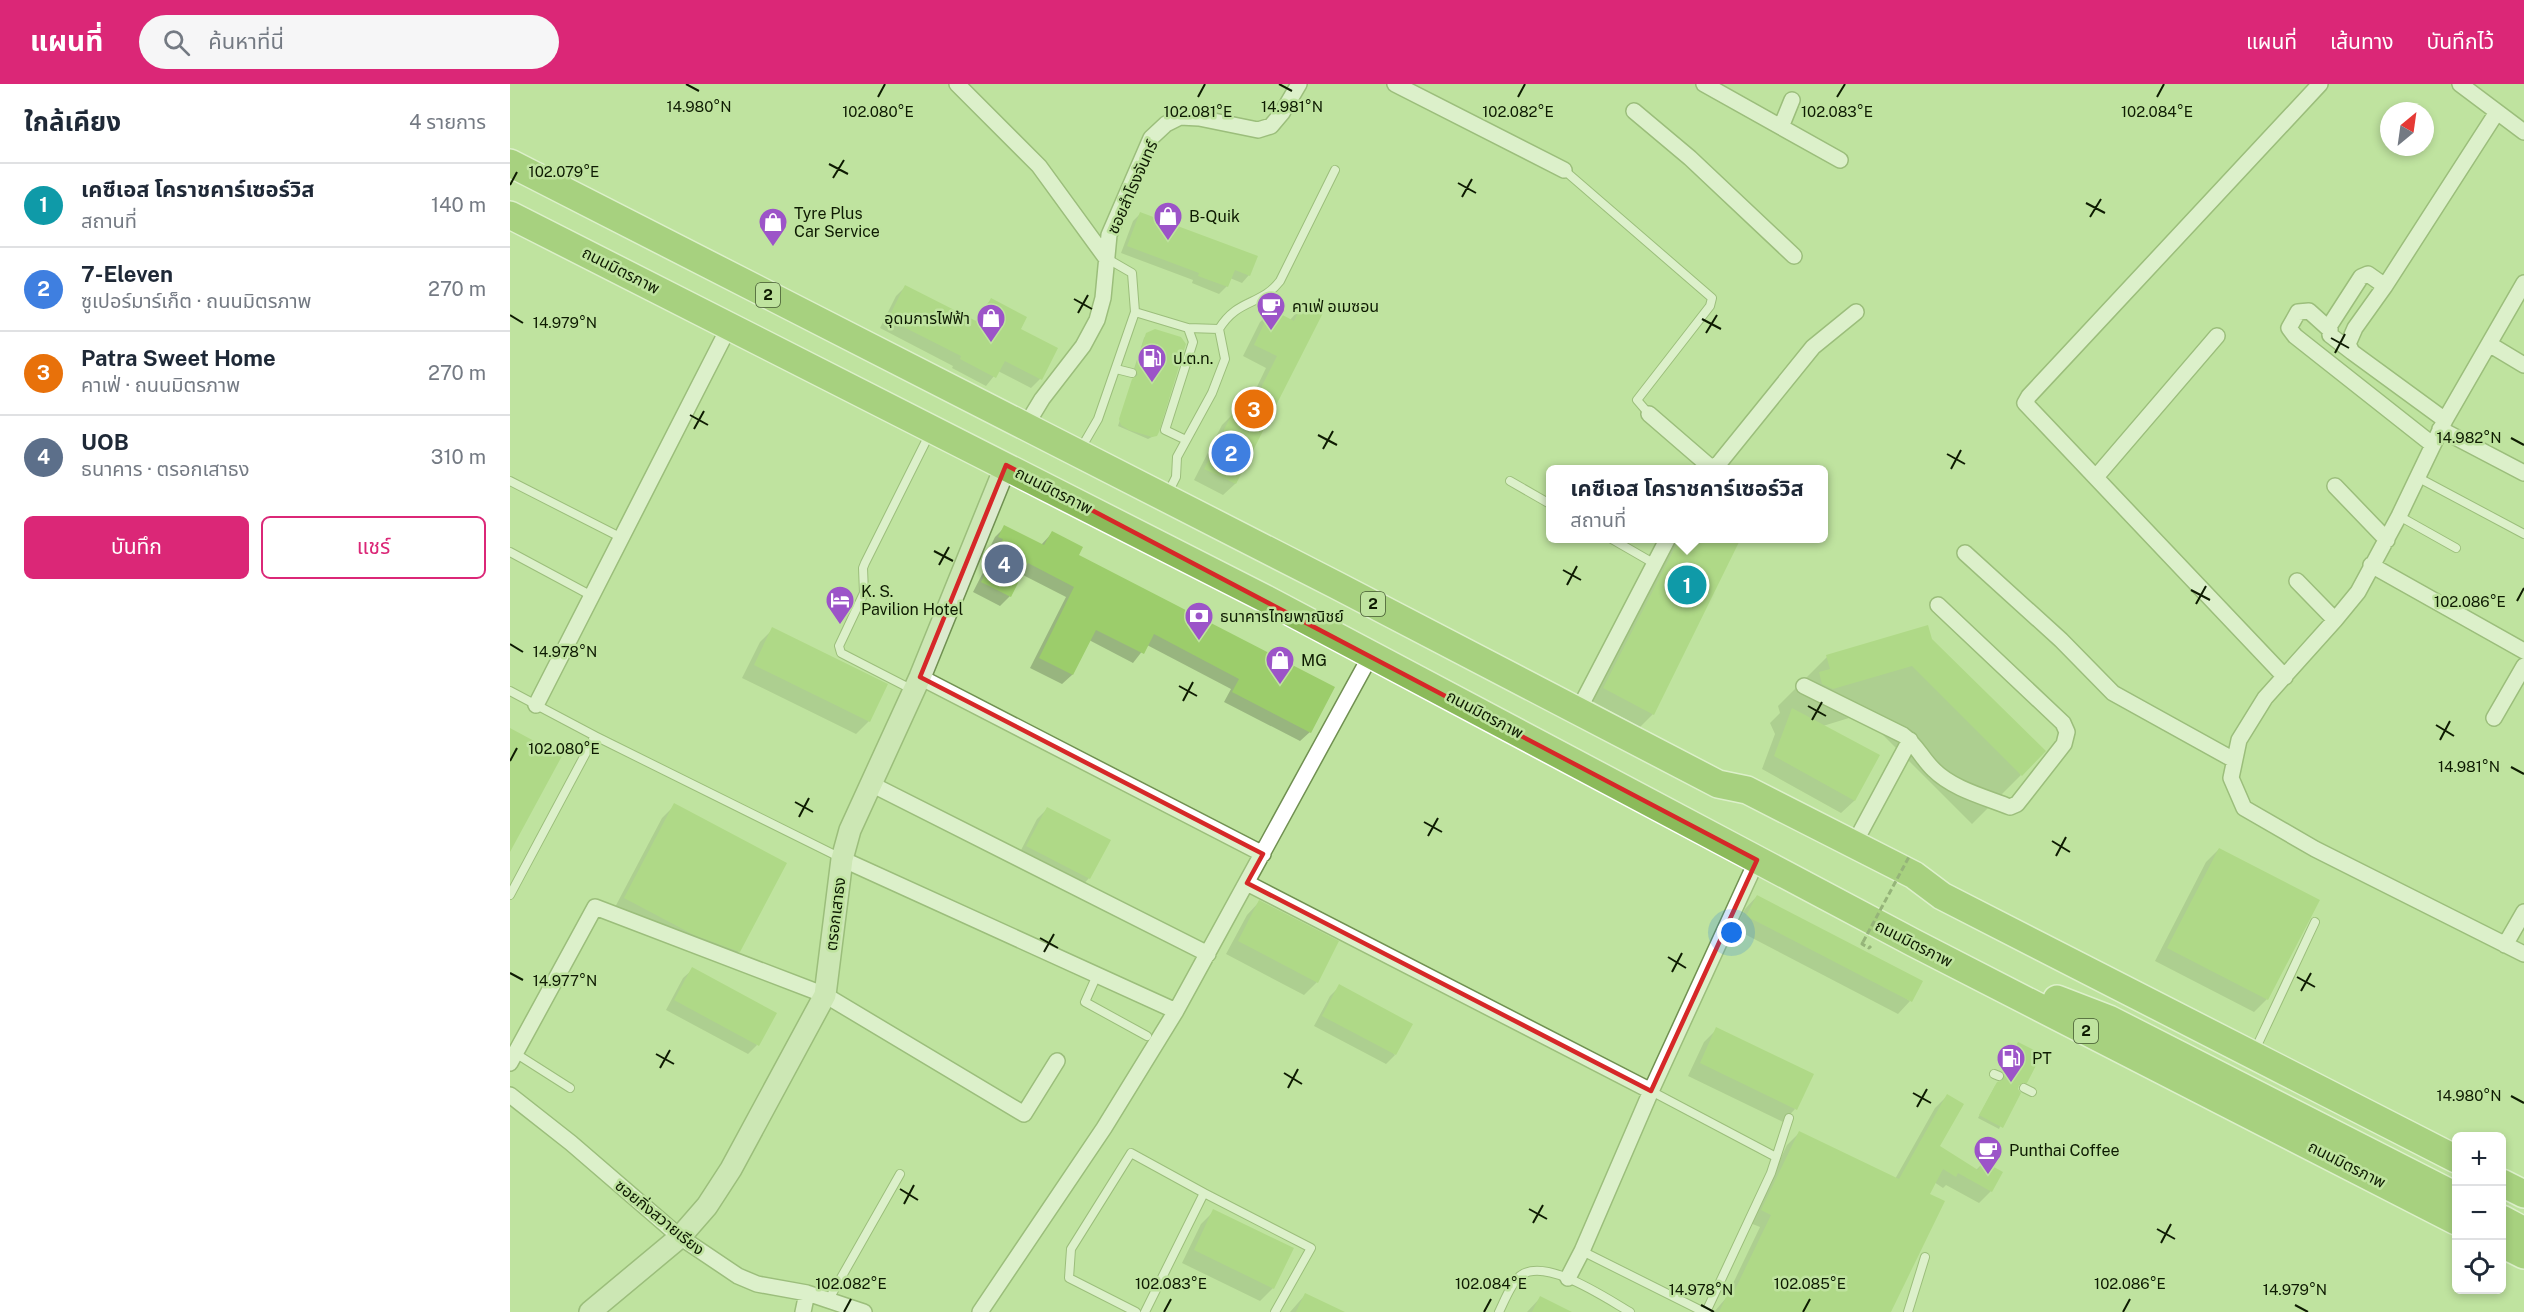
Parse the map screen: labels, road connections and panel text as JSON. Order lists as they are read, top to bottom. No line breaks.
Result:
{"streets":{"highway":["ถนนมิตรภาพ","2"],"street":["ซอยสำโรงจันทร์","ตรอกเสาธง","ซอยกิ่งสวายเรียง"]},"crossings":[["ซอยสำโรงจันทร์","2"],["ถนนมิตรภาพ","ตรอกเสาธง"],["ตรอกเสาธง","ซอยกิ่งสวายเรียง"]],"places":{"shop":["B-Quik","Tyre Plus Car Service","อุดมการไฟฟ้า","MG"],"cafe":["คาเฟ่ อเมซอน","Punthai Coffee"],"fuel station":["ป.ต.ท.","PT"],"hotel":["K. S. Pavilion Hotel"],"bank":["ธนาคารไทยพาณิชย์"]},"north":"top right","page":{"header":"แผนที่","search":"ค้นหาที่นี่","nav":["แผนที่","เส้นทาง","บันทึกไว้"],"heading":["ใกล้เคียง","4 รายการ"],"list":[{"mark":"1","name":"เคซีเอส โคราชคาร์เซอร์วิส","note":"สถานที่","value":"140 m"},{"mark":"2","name":"7-Eleven","note":"ซูเปอร์มาร์เก็ต · ถนนมิตรภาพ","value":"270 m"},{"mark":"3","name":"Patra Sweet Home","note":"คาเฟ่ · ถนนมิตรภาพ","value":"270 m"},{"mark":"4","name":"UOB","note":"ธนาคาร · ตรอกเสาธง","value":"310 m"}],"pins":["3","2","4","1"],"popup":["เคซีเอส โคราชคาร์เซอร์วิส","สถานที่"],"buttons":["บันทึก","แชร์"],"map_buttons":["+","−"]},"coordinates":["14.980°N","14.981°N","102.080°E","102.081°E","102.082°E","102.083°E","102.084°E","102.079°E","14.979°N","14.982°N","102.086°E","14.978°N","14.977°N","102.085°E"]}
